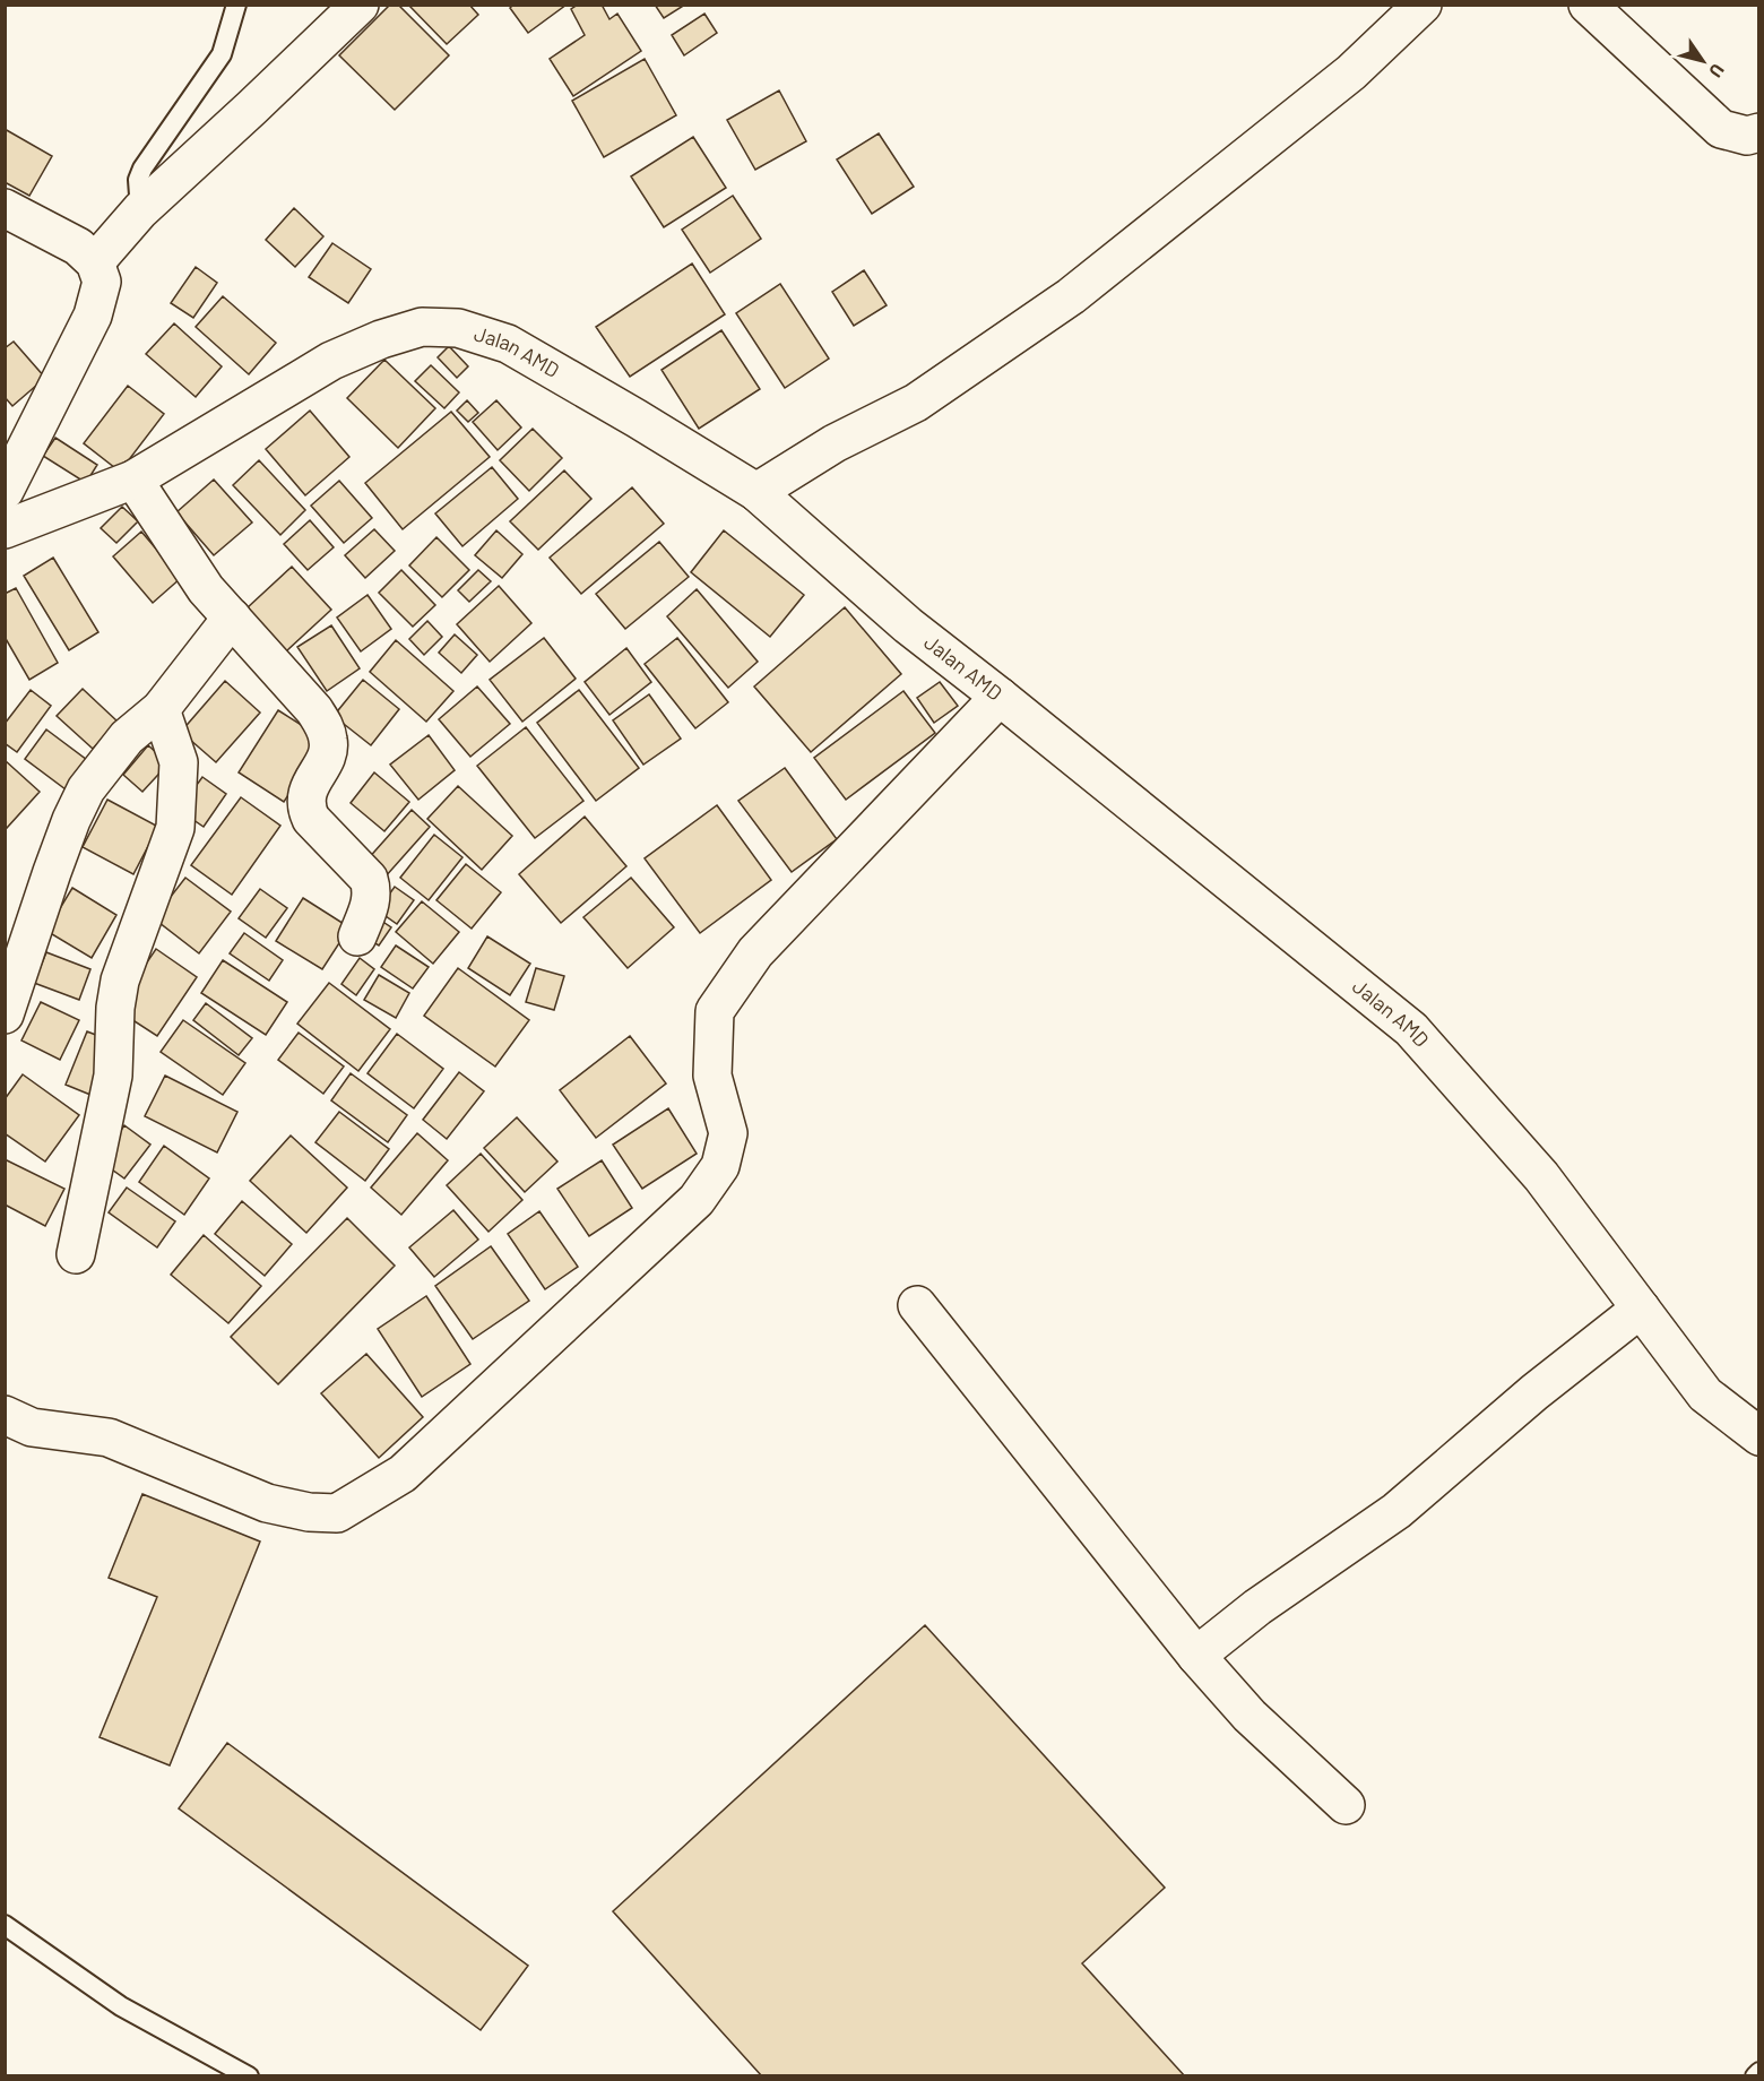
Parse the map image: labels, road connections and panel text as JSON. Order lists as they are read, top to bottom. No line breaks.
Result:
{"streets":{"street":["Jalan AMD"]},"north":"bottom right"}
